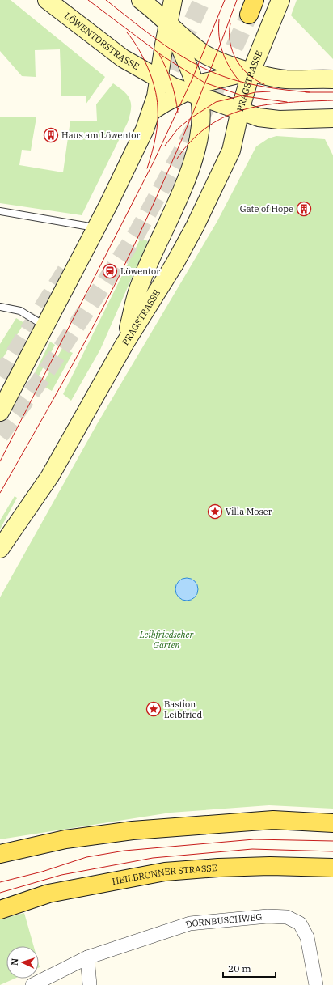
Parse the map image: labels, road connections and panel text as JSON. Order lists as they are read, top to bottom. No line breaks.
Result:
{"streets":{"main road":["LÖWENTORSTRASSE","PRAGSTRASSE","HEILBRONNER STRASSE"],"street":["DORNBUSCHWEG"]},"crossings":[["LÖWENTORSTRASSE","PRAGSTRASSE"]],"parks":["Leibfriedscher Garten"],"places":{"building":["Haus am Löwentor","Gate of Hope"],"station":["Löwentor"],"place":["Villa Moser","Bastion Leibfried"]},"scale_bar":"20 m","north":"left"}
